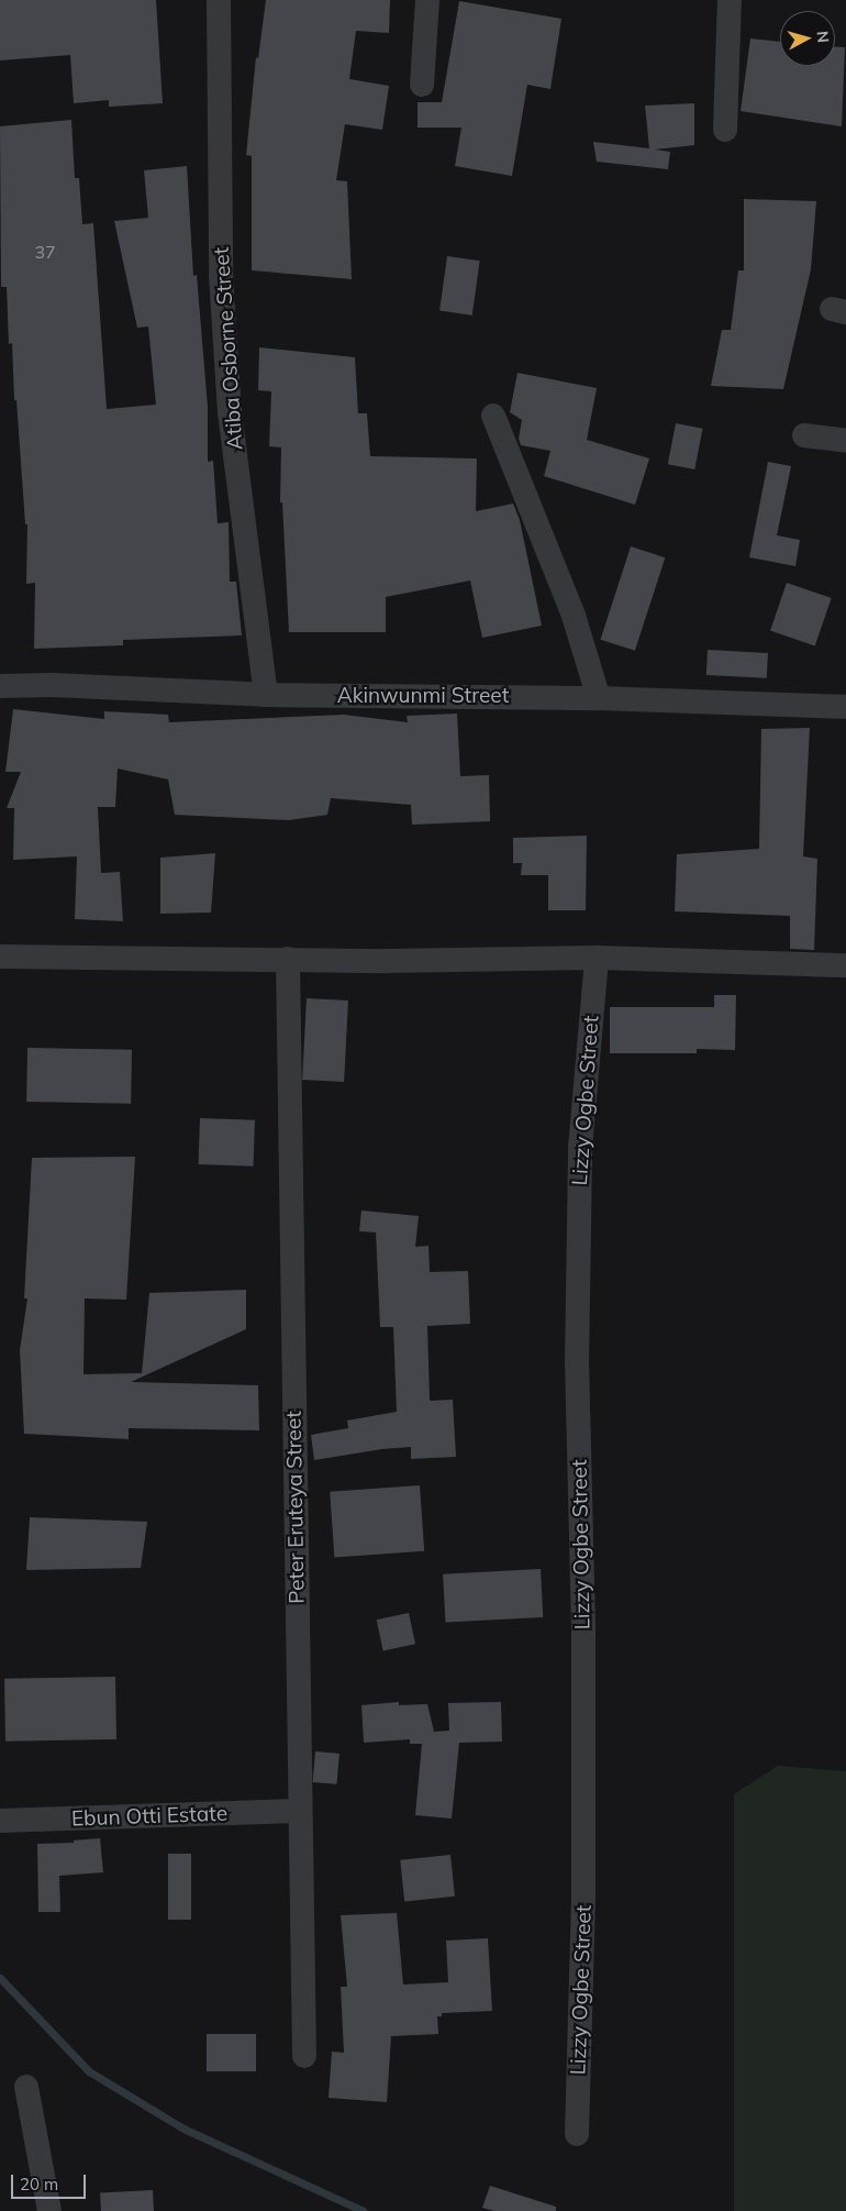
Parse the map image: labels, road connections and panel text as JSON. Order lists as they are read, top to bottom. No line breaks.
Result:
{"streets":{"street":["Atiba Osborne Street","Akinwunmi Street","Lizzy Ogbe Street","Peter Eruteya Street","Ebun Otti Estate"]},"crossings":[["Atiba Osborne Street","Akinwunmi Street"],["Peter Eruteya Street","Ebun Otti Estate"]],"house_numbers":["37"],"scale_bar":"20 m","north":"right"}
